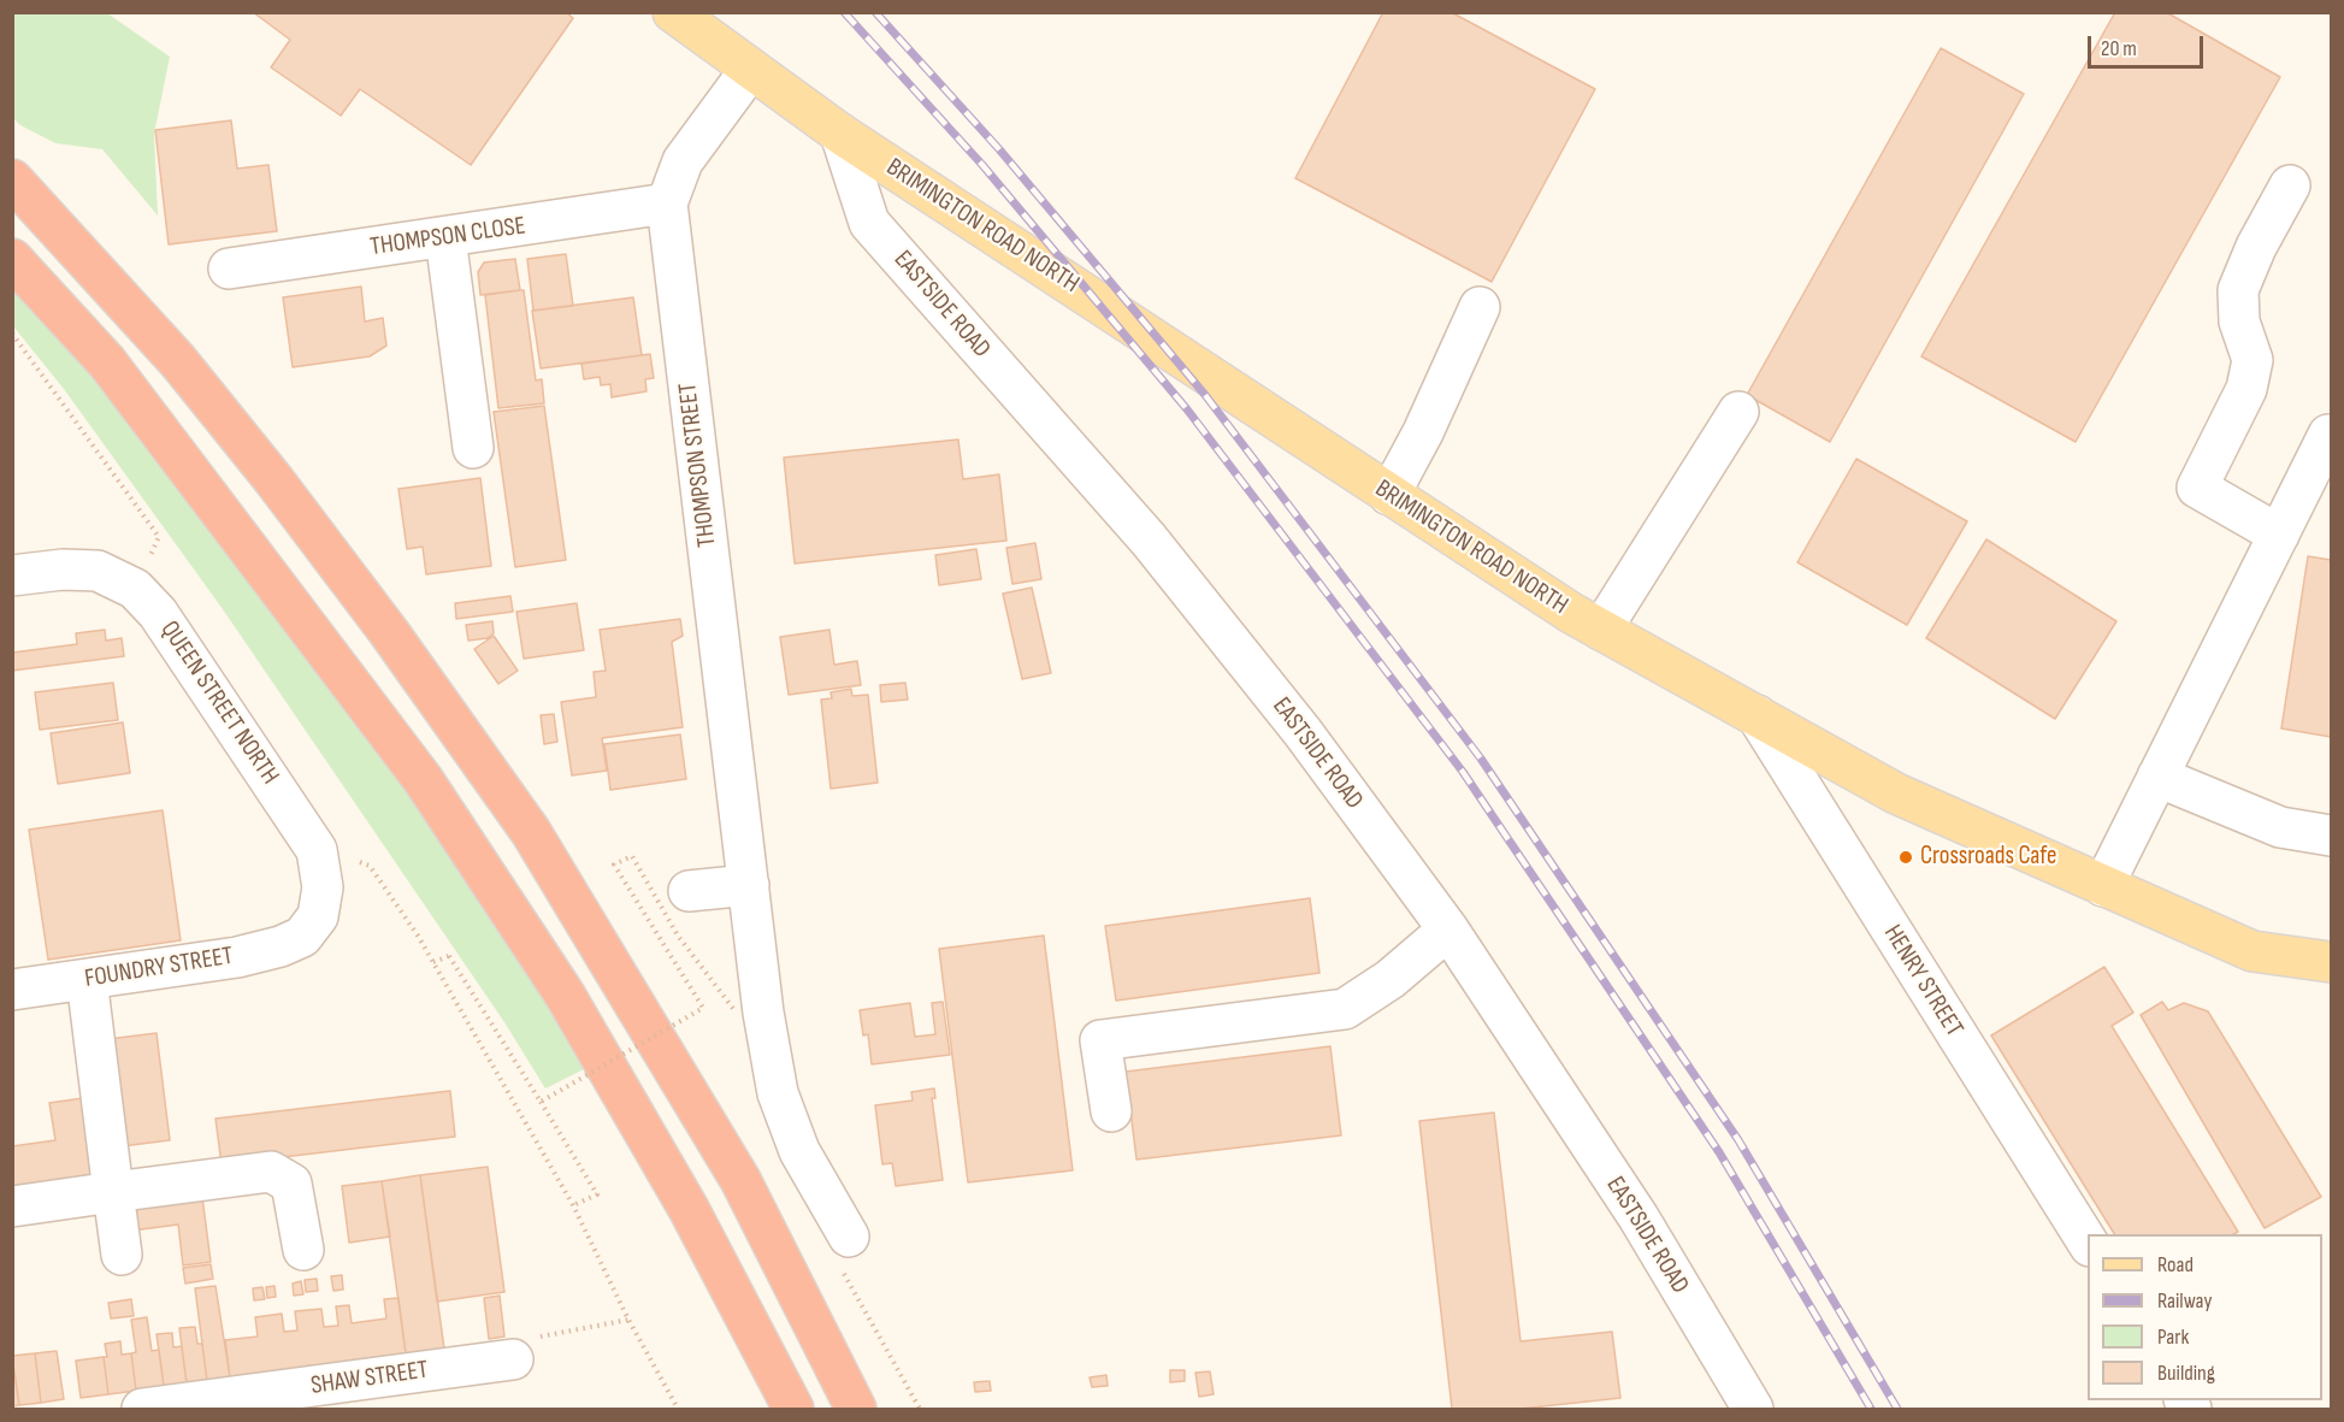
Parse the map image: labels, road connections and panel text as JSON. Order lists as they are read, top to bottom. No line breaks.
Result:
{"streets":{"main road":["BRIMINGTON ROAD NORTH"],"street":["THOMPSON CLOSE","EASTSIDE ROAD","THOMPSON STREET","QUEEN STREET NORTH","FOUNDRY STREET","HENRY STREET","SHAW STREET"]},"crossings":[["BRIMINGTON ROAD NORTH","EASTSIDE ROAD"],["BRIMINGTON ROAD NORTH","THOMPSON STREET"],["BRIMINGTON ROAD NORTH","HENRY STREET"],["THOMPSON CLOSE","THOMPSON STREET"],["QUEEN STREET NORTH","FOUNDRY STREET"]],"places":["Crossroads Cafe"],"legend":["Road","Railway","Park","Building"],"scale_bar":"20 m"}
